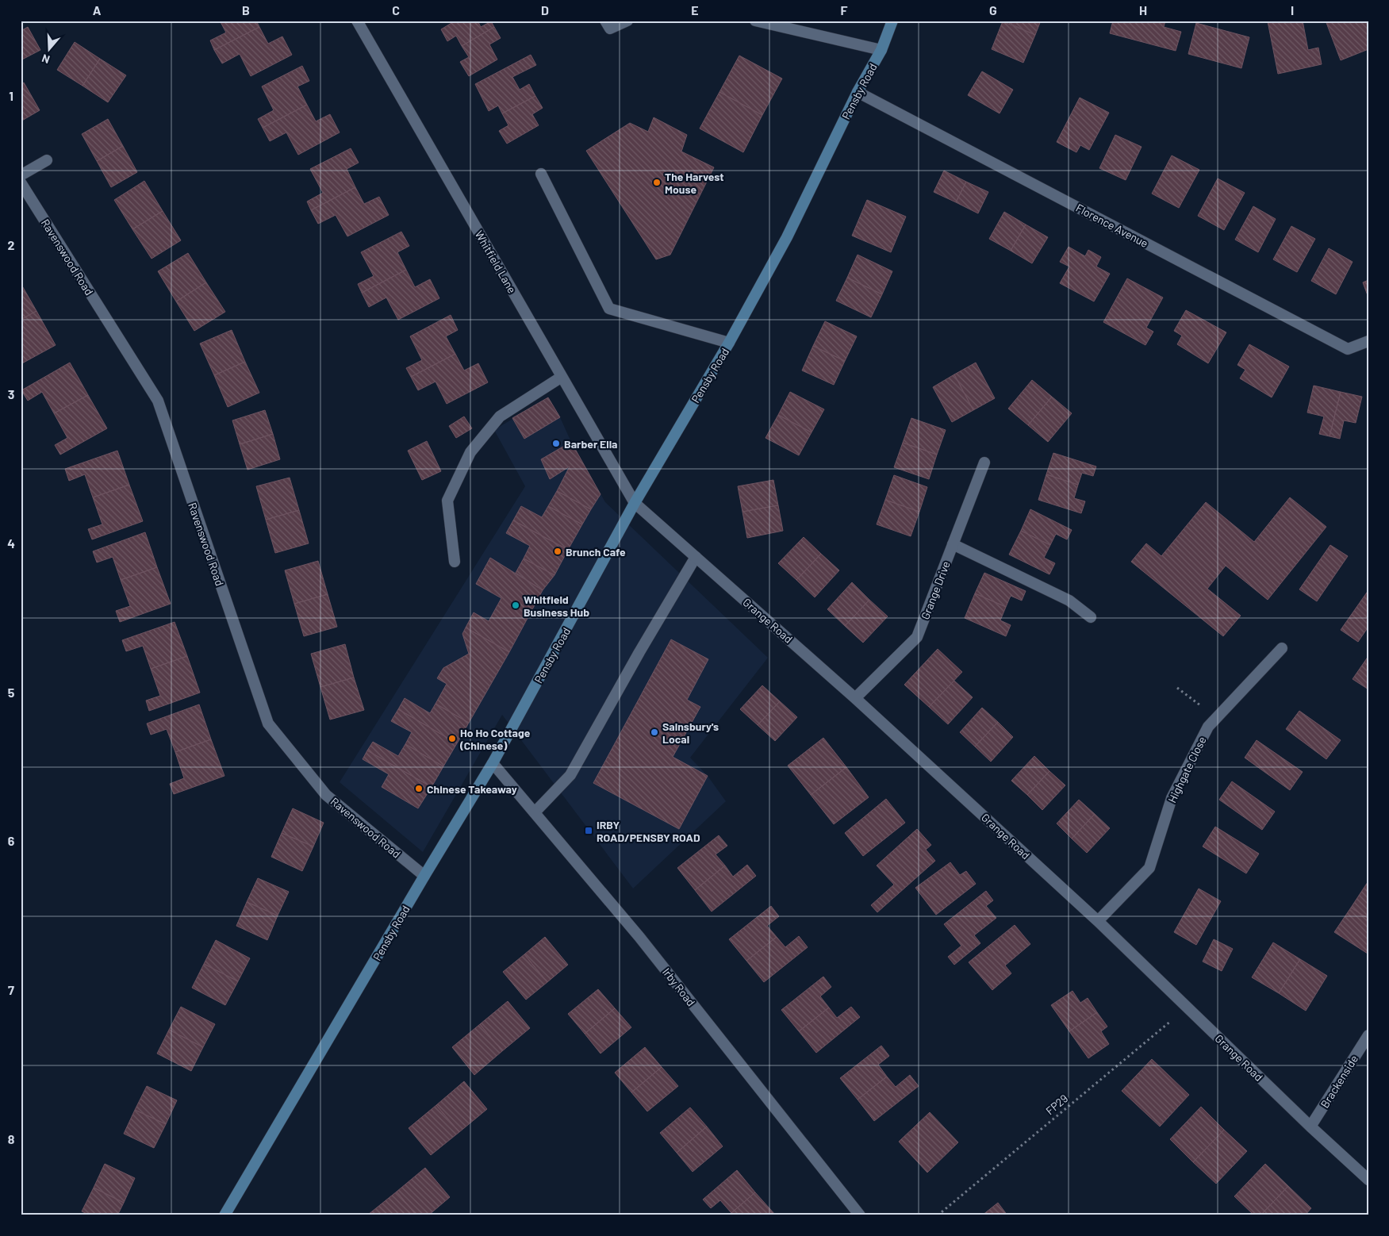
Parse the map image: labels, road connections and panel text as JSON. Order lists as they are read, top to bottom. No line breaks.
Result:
{"streets":{"main road":["Pensby Road"],"street":["Florence Avenue","Ravenswood Road","Whitfield Lane","Grange Drive","Grange Road","Highgate Close","Irby Road","Brackenside"],"path":["FP29"]},"crossings":[["Pensby Road","Florence Avenue"],["Pensby Road","Ravenswood Road"],["Pensby Road","Whitfield Lane"],["Pensby Road","Grange Road"],["Pensby Road","Irby Road"],["Whitfield Lane","Grange Road"],["Grange Drive","Grange Road"],["Grange Road","Highgate Close"],["Grange Road","Brackenside"],["Grange Road","FP29"]],"places":{"other":["The Harvest Mouse","Barber Ella","Brunch Cafe","Whitfield Business Hub","Sainsbury's Local","Ho Ho Cottage (Chinese)","Chinese Takeaway"],"transit":["IRBY ROAD/PENSBY ROAD"]},"north":"bottom","grid":{"columns":["A","B","C","D","E","F","G","H","I"],"rows":["1","2","3","4","5","6","7","8"]}}
